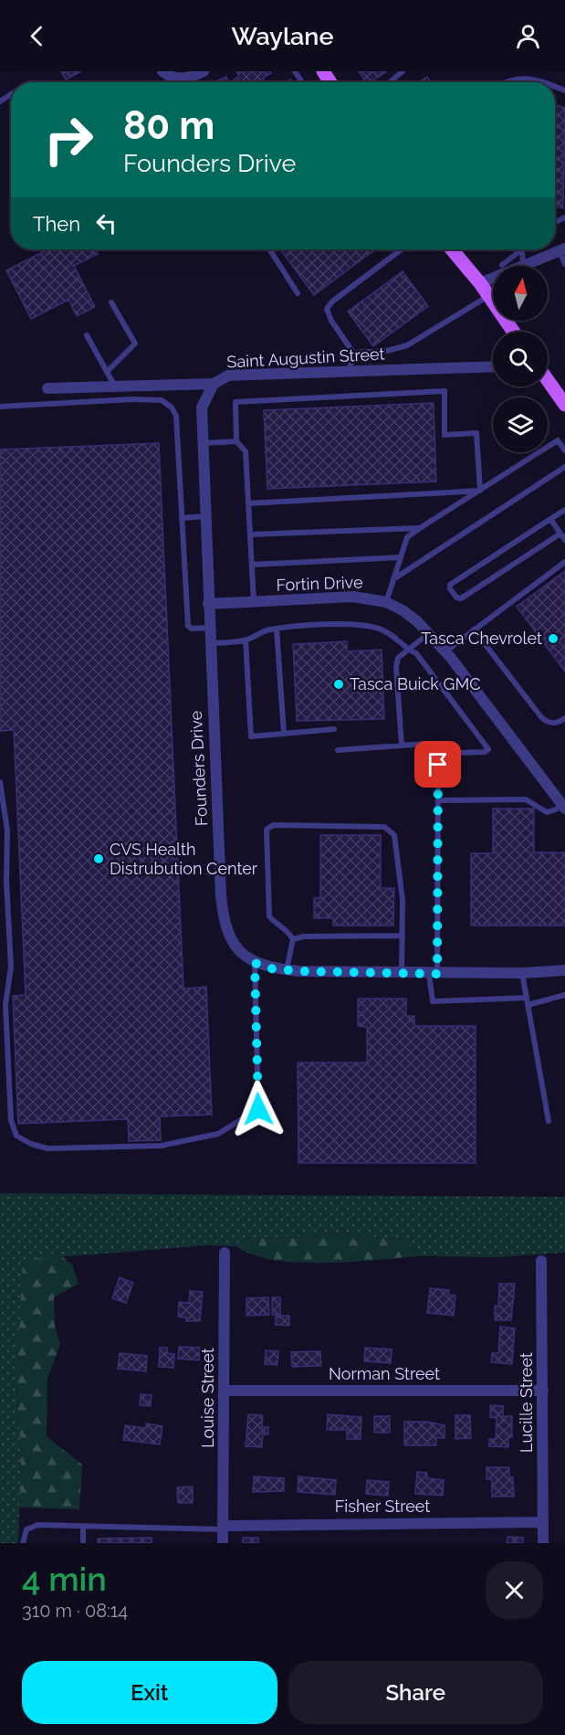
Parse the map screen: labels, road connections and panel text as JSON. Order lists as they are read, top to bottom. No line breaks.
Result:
{"streets":{"street":["Saint Augustin Street","Fortin Drive","Founders Drive","Norman Street","Louise Street","Lucille Street","Fisher Street"]},"crossings":[["Saint Augustin Street","Founders Drive"],["Fortin Drive","Founders Drive"],["Norman Street","Louise Street"],["Norman Street","Lucille Street"],["Louise Street","Fisher Street"],["Lucille Street","Fisher Street"]],"places":["Tasca Chevrolet","Tasca Buick GMC","CVS Health Distrubution Center"],"north":"top","page":{"header":"Waylane","turn":["80 m","Founders Drive"],"then":"Then","heading":["4 min","310 m · 08:14"],"buttons":["Exit","Share"]}}
